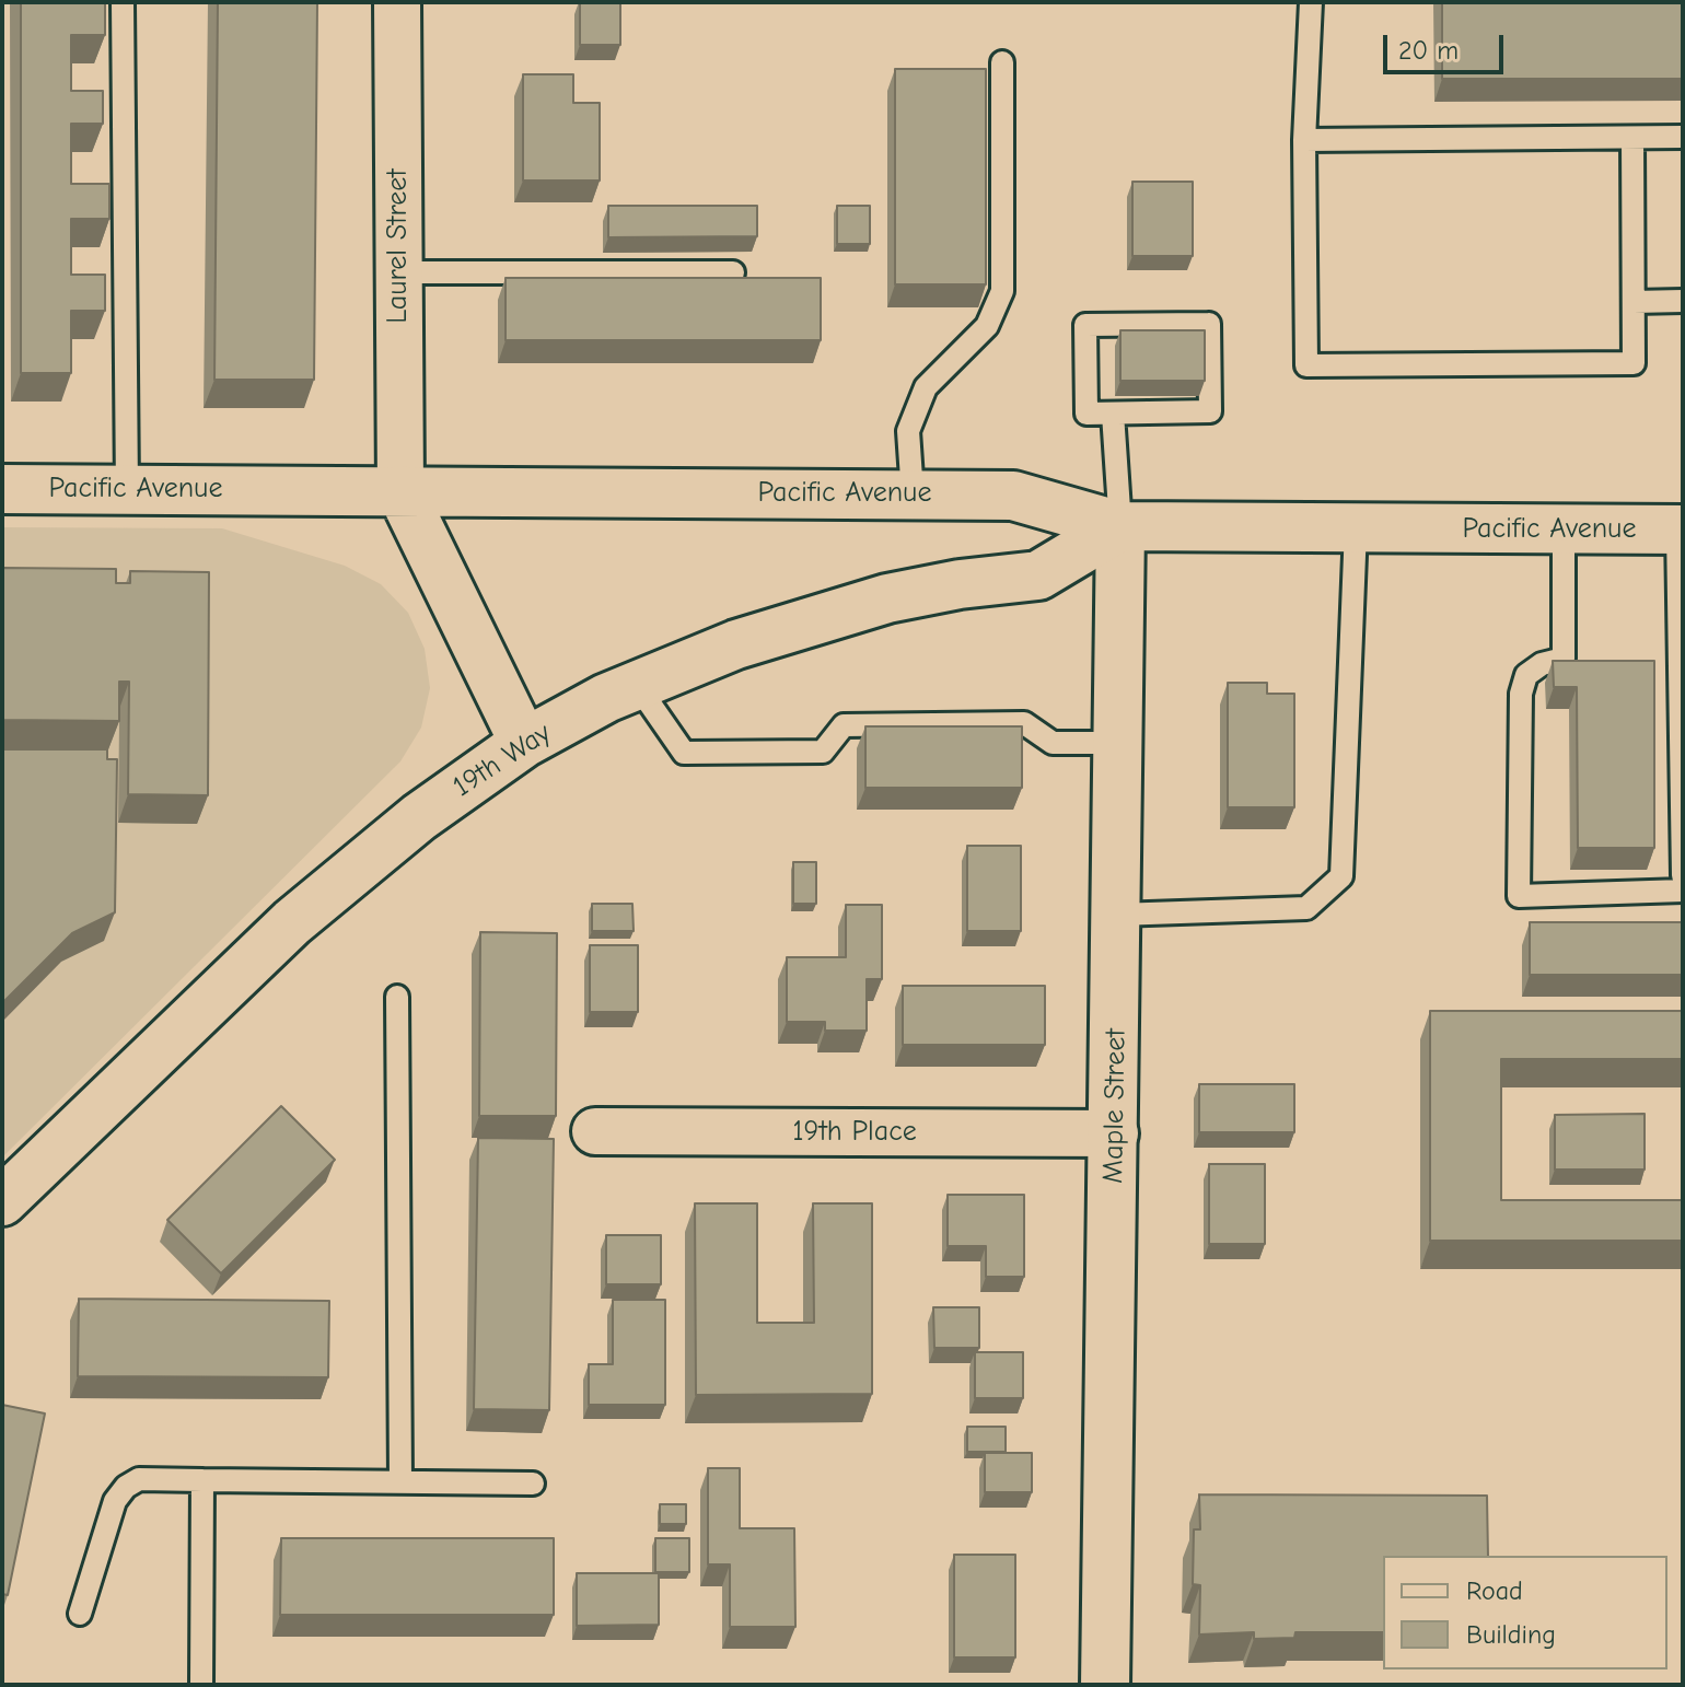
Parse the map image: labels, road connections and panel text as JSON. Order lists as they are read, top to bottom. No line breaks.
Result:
{"streets":{"main road":["Pacific Avenue","19th Way","Maple Street"],"street":["Laurel Street","19th Place"]},"crossings":[["Laurel Street","Pacific Avenue"],["Pacific Avenue","19th Way"],["Pacific Avenue","Maple Street"],["19th Way","Maple Street"],["Maple Street","19th Place"]],"legend":["Road","Building"],"scale_bar":"20 m"}
